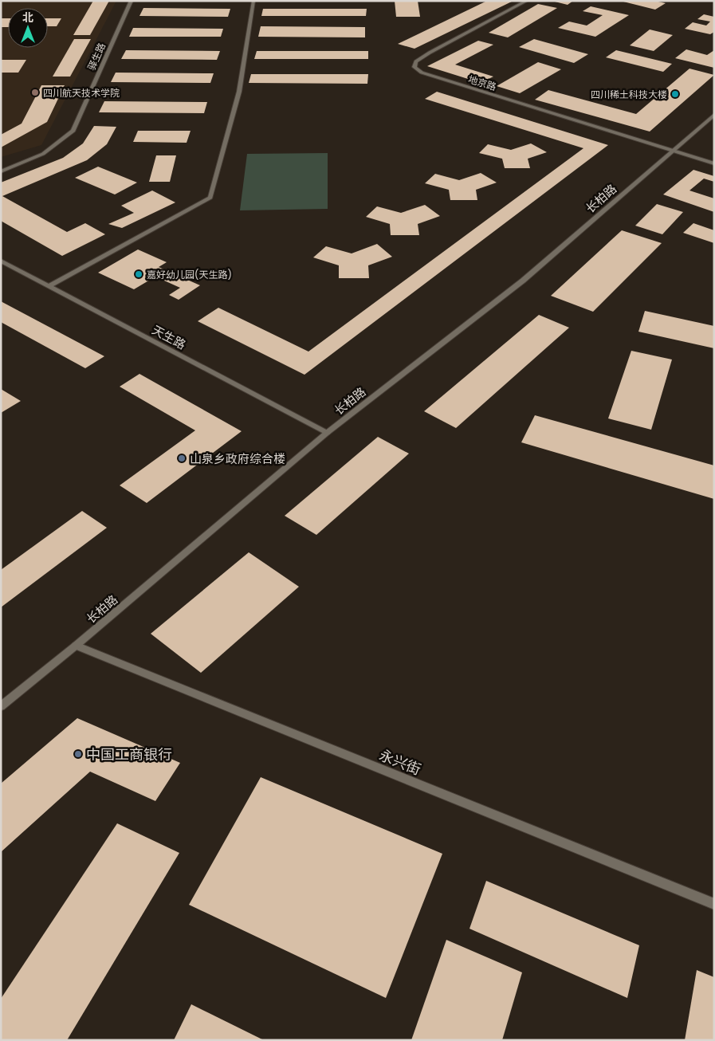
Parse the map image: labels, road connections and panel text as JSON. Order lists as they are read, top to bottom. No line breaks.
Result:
{"streets":{"street":["驿生路","地京路","长柏路","天生路","永兴街"]},"crossings":[["地京路","长柏路"],["长柏路","天生路"],["长柏路","永兴街"]],"places":["四川航天技术学院","四川稀土科技大楼","嘉好幼儿园(天生路)","山泉乡政府综合楼","中国工商银行"],"north":"top"}
